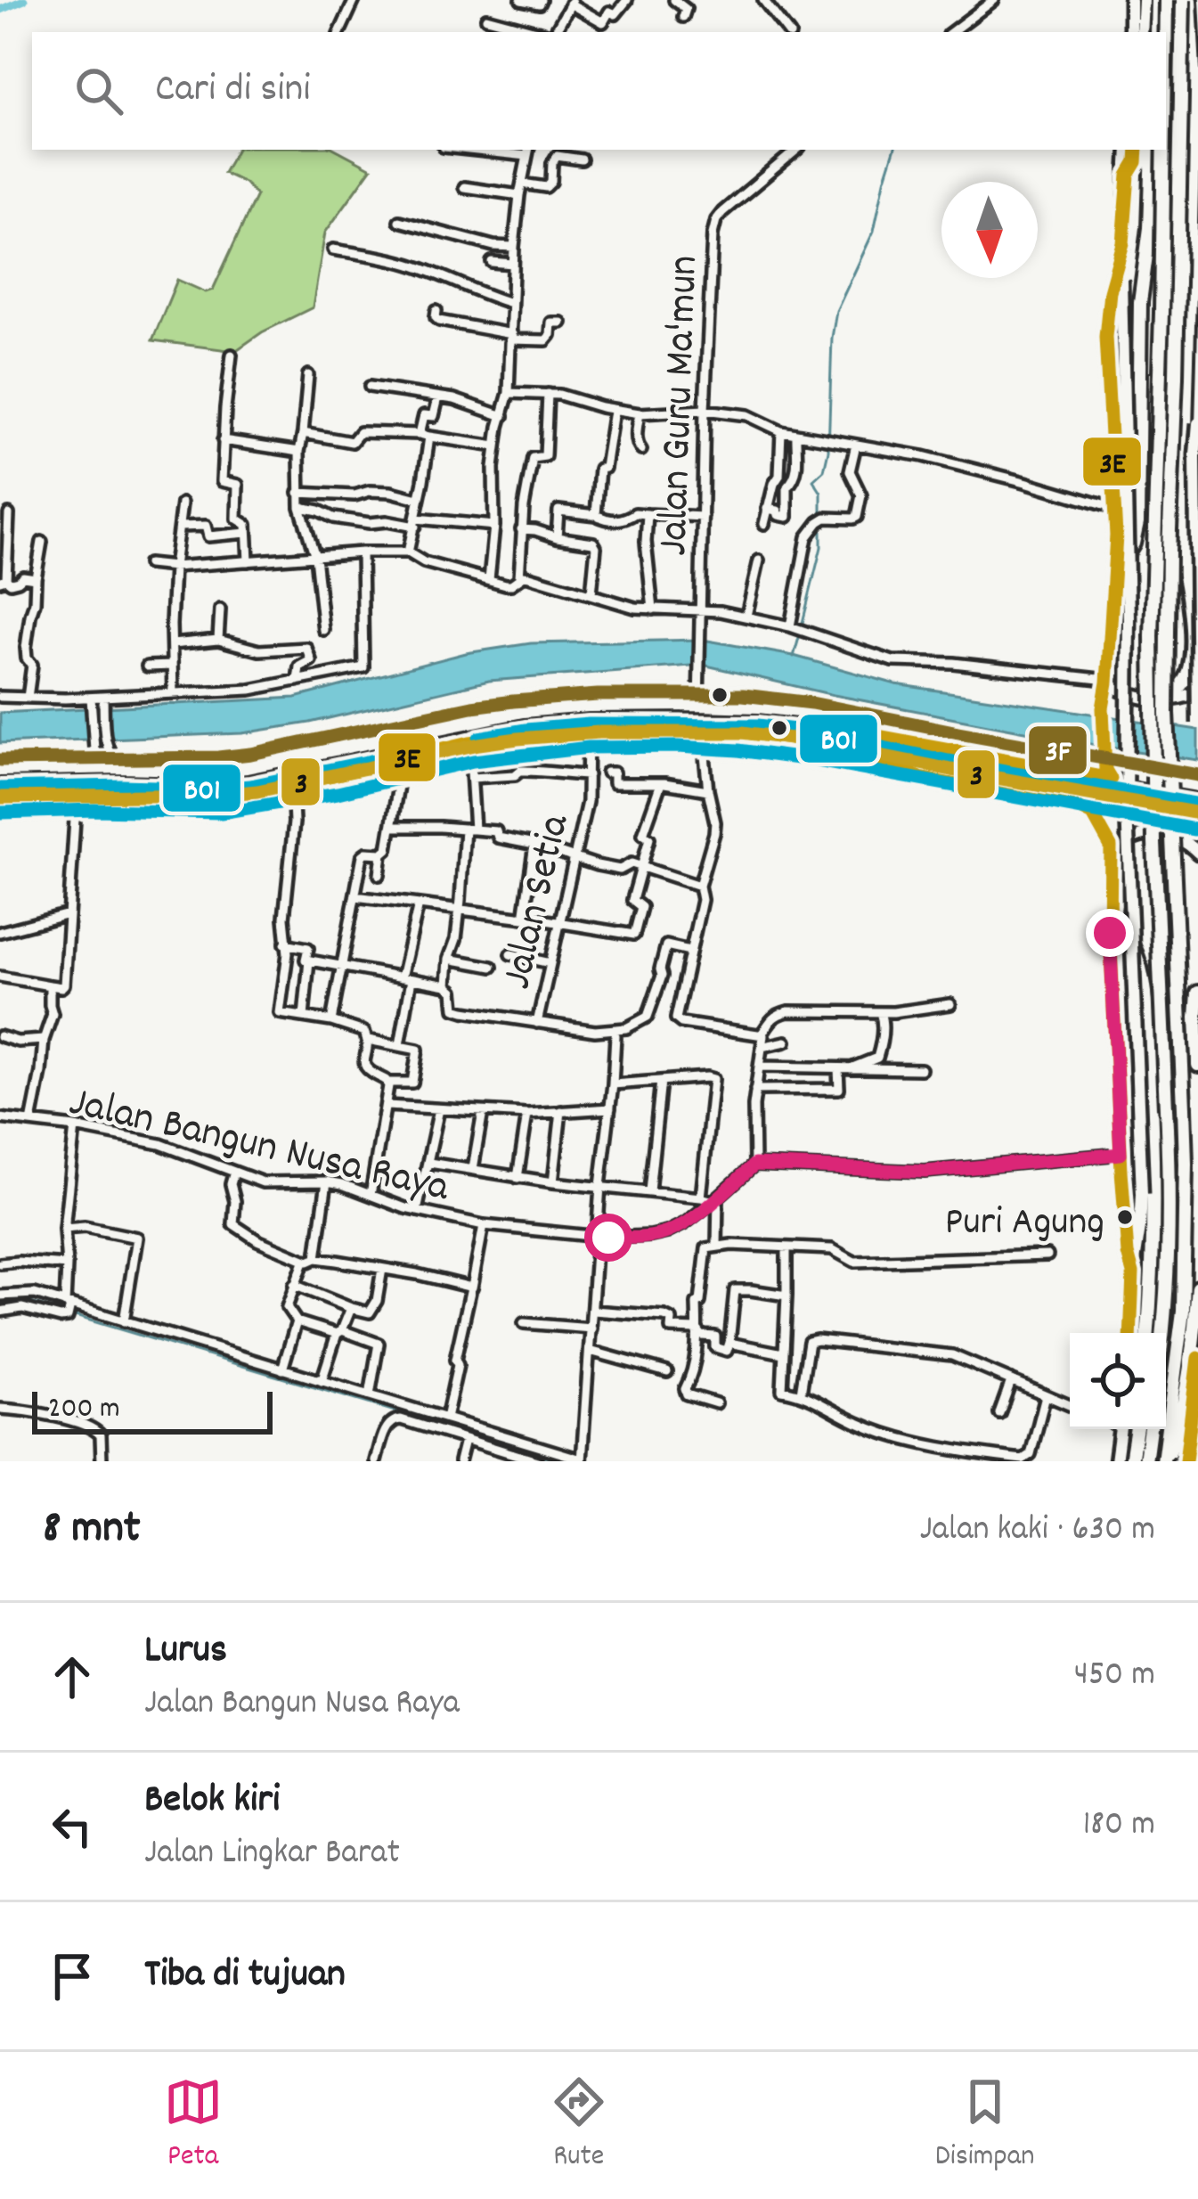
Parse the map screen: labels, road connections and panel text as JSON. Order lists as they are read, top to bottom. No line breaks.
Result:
{"streets":{"street":["Jalan Guru Ma'mun","Jalan Setia","Jalan Bangun Nusa Raya"]},"places":["Puri Agung"],"lines":["transit line 3E","transit line 3F","transit line B01","transit line 3"],"scale_bar":"200 m","north":"bottom","page":{"search":"Cari di sini","scale":"200 m","heading":["8 mnt","Jalan kaki · 630 m"],"list":[["Lurus","Jalan Bangun Nusa Raya","450 m"],["Belok kiri","Jalan Lingkar Barat","180 m"],"Tiba di tujuan"],"nav":["Peta","Rute","Disimpan"]}}
